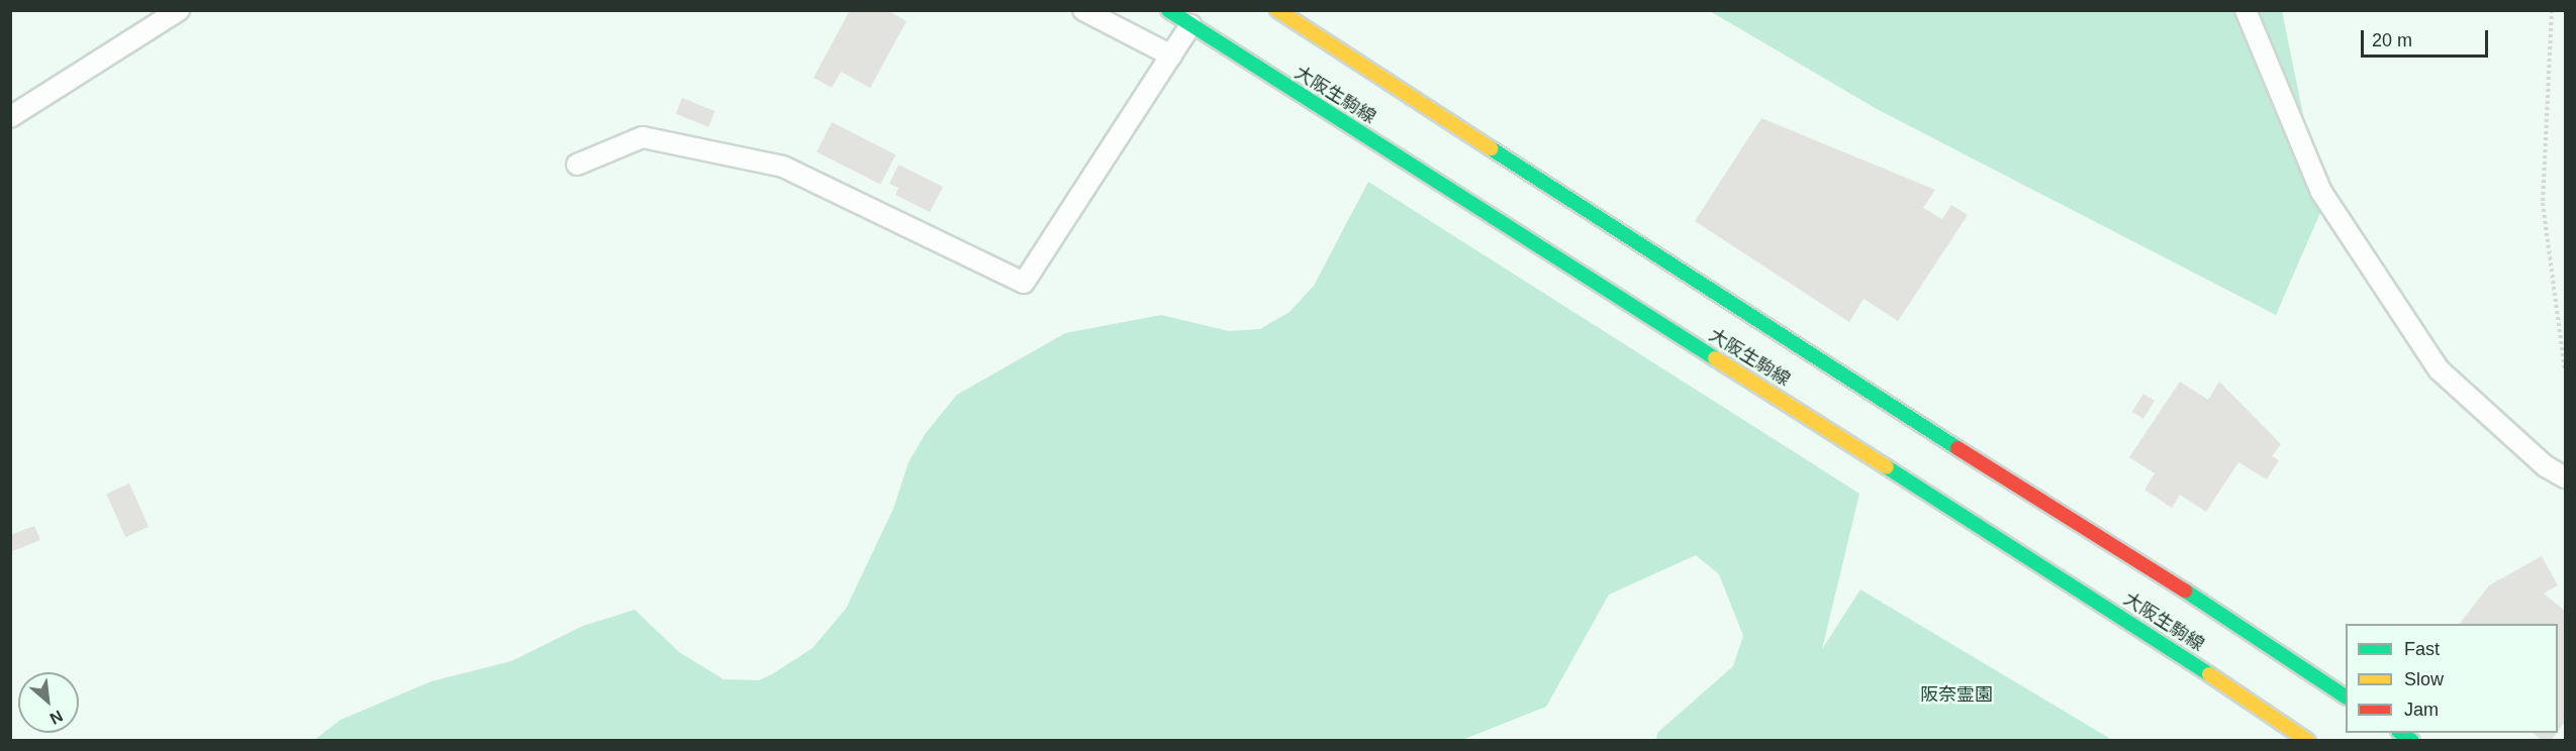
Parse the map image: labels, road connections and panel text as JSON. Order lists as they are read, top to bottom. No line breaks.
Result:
{"streets":{"main road":["大阪生駒線"]},"parks":["阪奈霊園"],"legend":["Fast","Slow","Jam"],"scale_bar":"20 m","north":"bottom right"}
